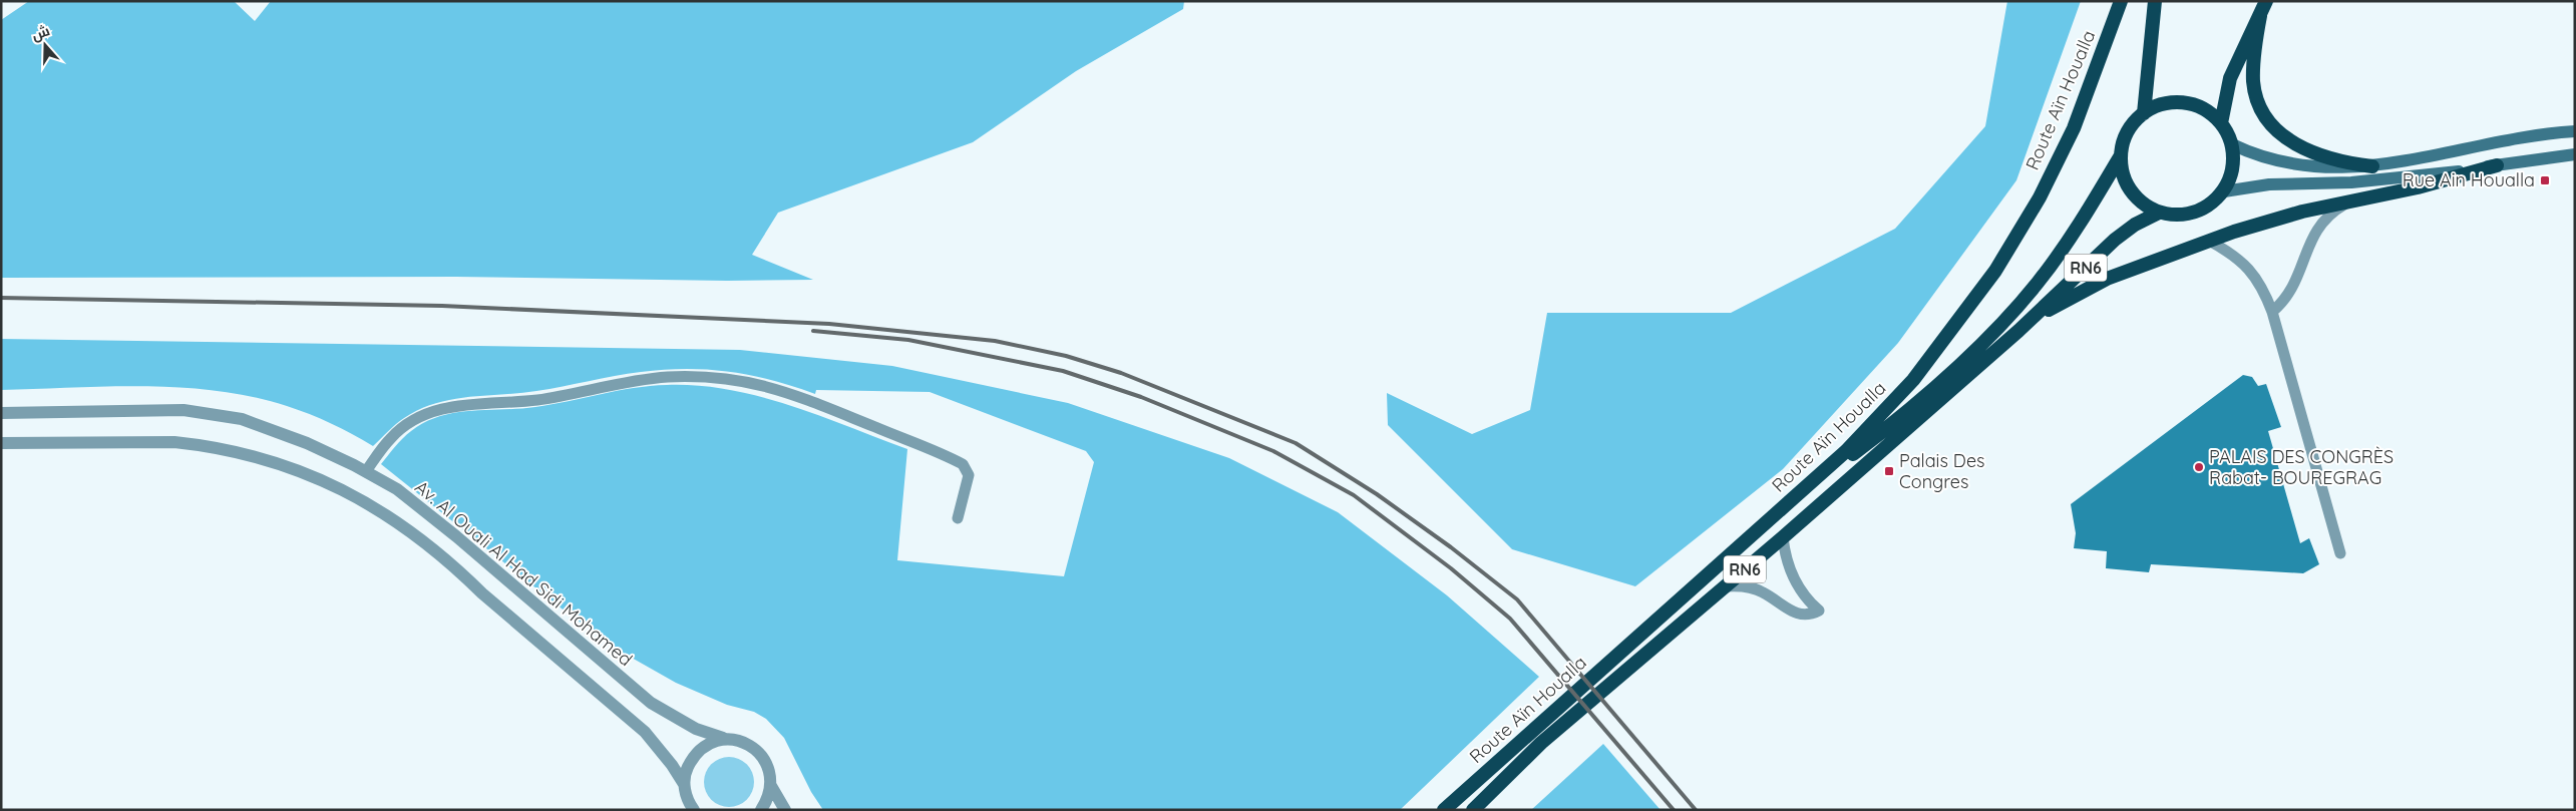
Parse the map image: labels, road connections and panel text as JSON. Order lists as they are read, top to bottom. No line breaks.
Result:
{"streets":{"highway":["Route Aïn Houalla","RN6"],"street":["Av. Al Ouali Al Had Sidi Mohamed"]},"crossings":[["Route Aïn Houalla","RN6"]],"places":{"transit":["Rue Ain Houalla","Palais Des Congres"],"other":["PALAIS DES CONGRÈS Rabat- BOUREGRAG"]},"north":"top"}
